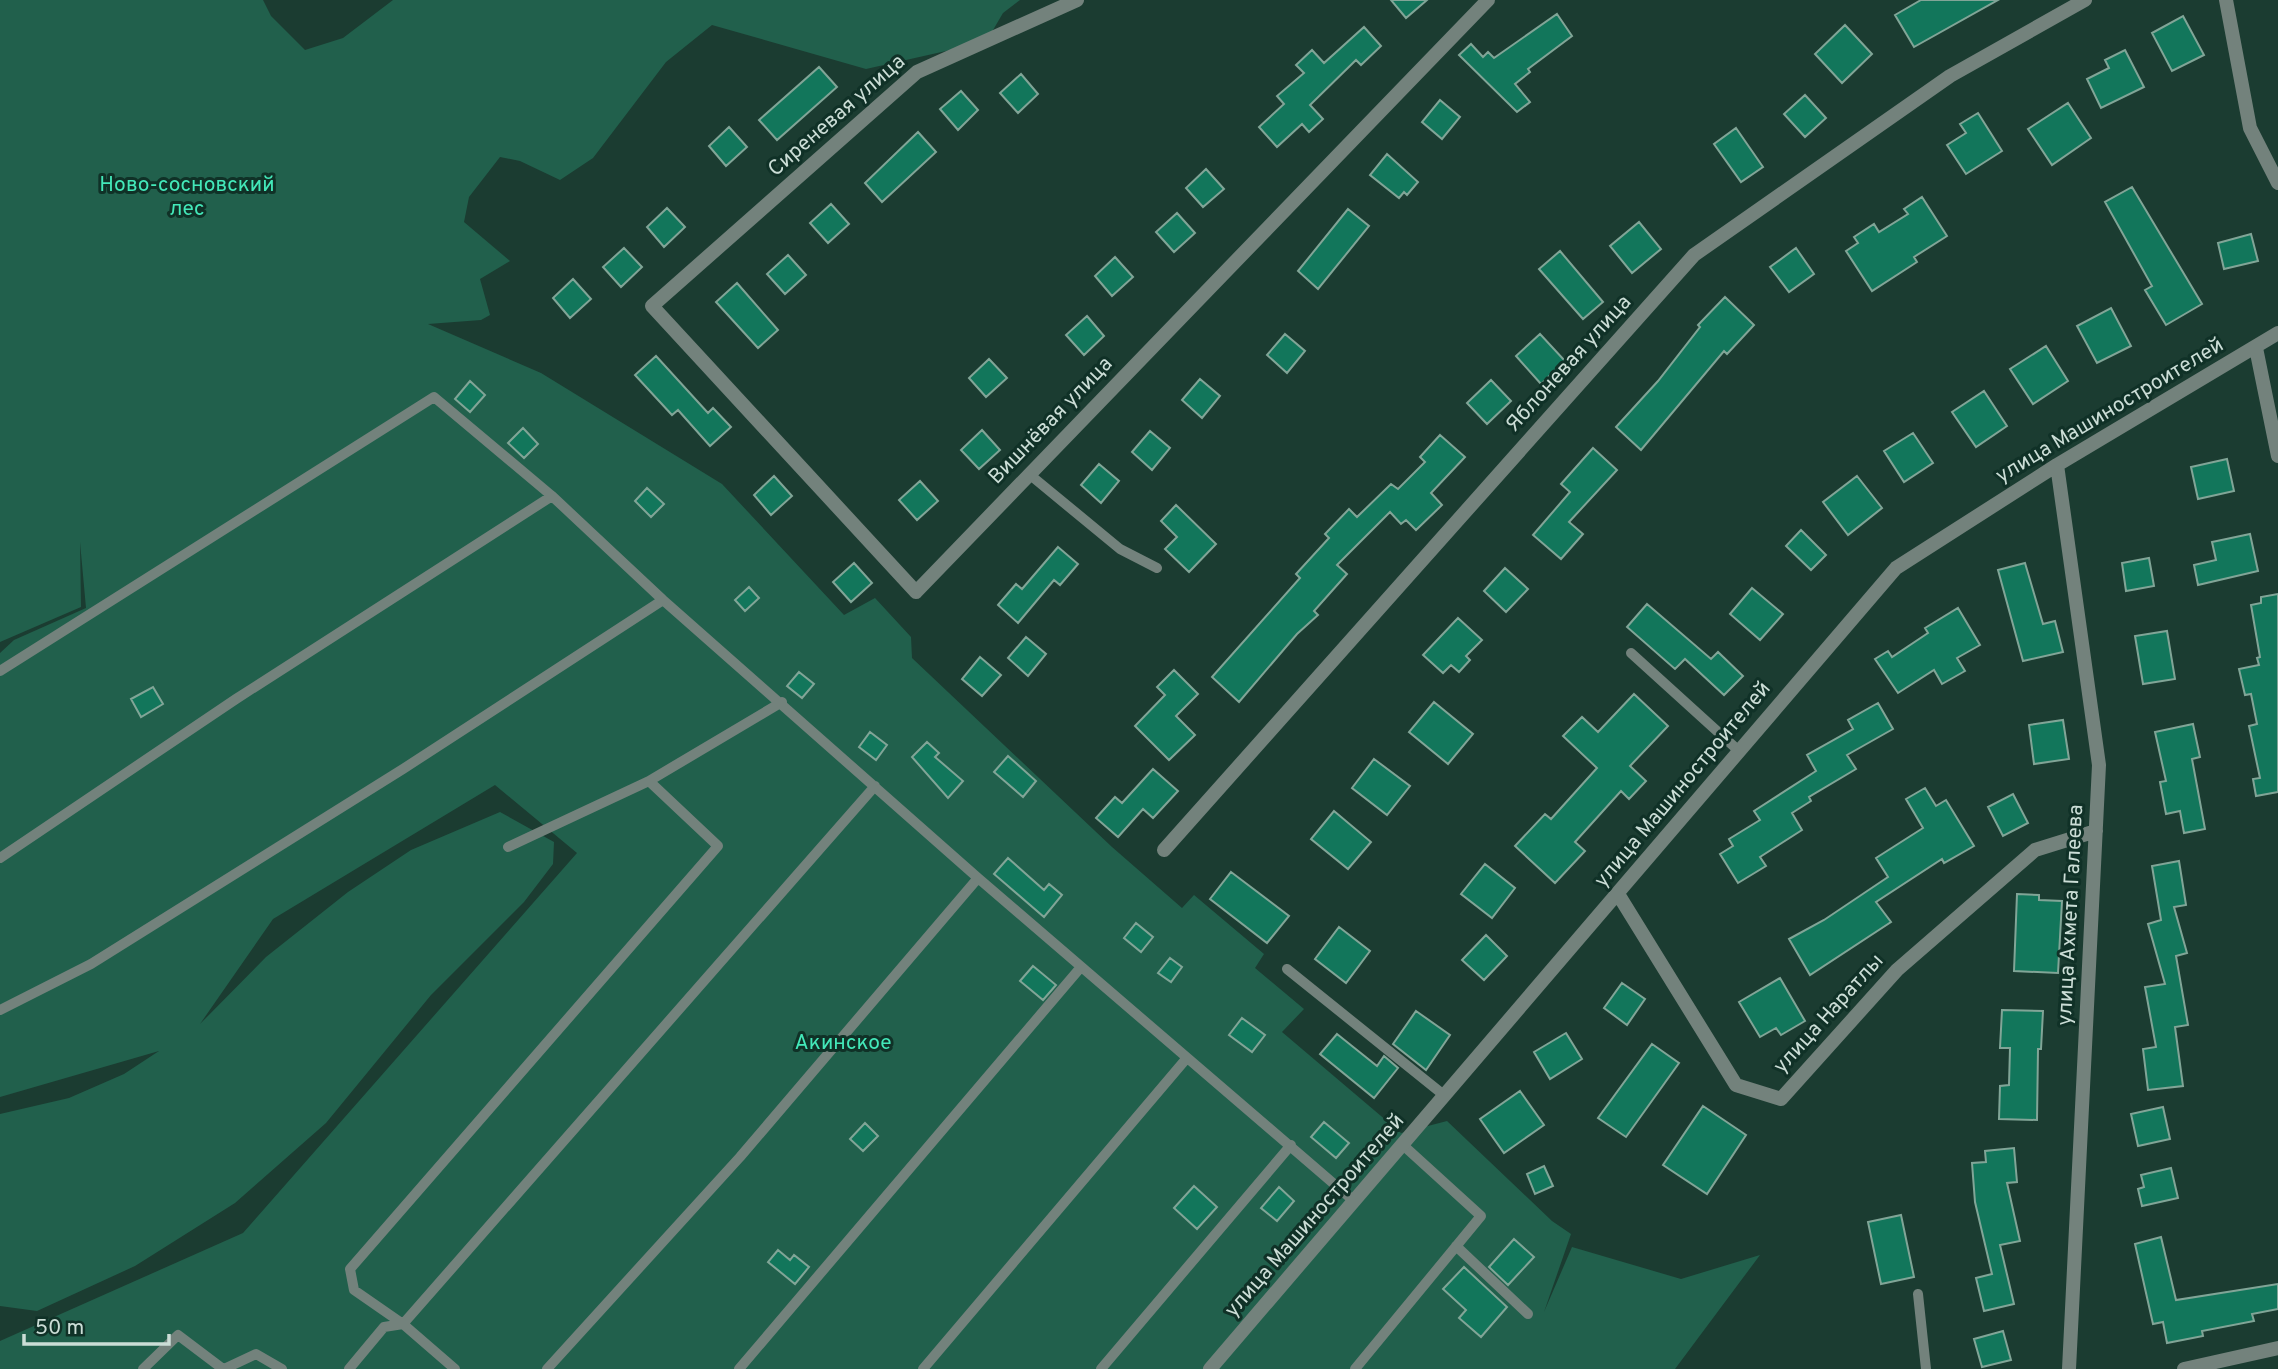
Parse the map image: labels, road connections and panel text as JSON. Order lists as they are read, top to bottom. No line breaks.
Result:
{"streets":{"street":["Сиреневая улица","Яблоневая улица","улица Машиностроителей","Вишнёвая улица","улица Ахмета Галеева","улица Наратлы"]},"crossings":[["Сиреневая улица","Вишнёвая улица"],["улица Машиностроителей","улица Ахмета Галеева"],["улица Машиностроителей","улица Наратлы"],["улица Ахмета Галеева","улица Наратлы"]],"parks":["Ново-сосновский лес","Акинское"],"scale_bar":"50 m"}
